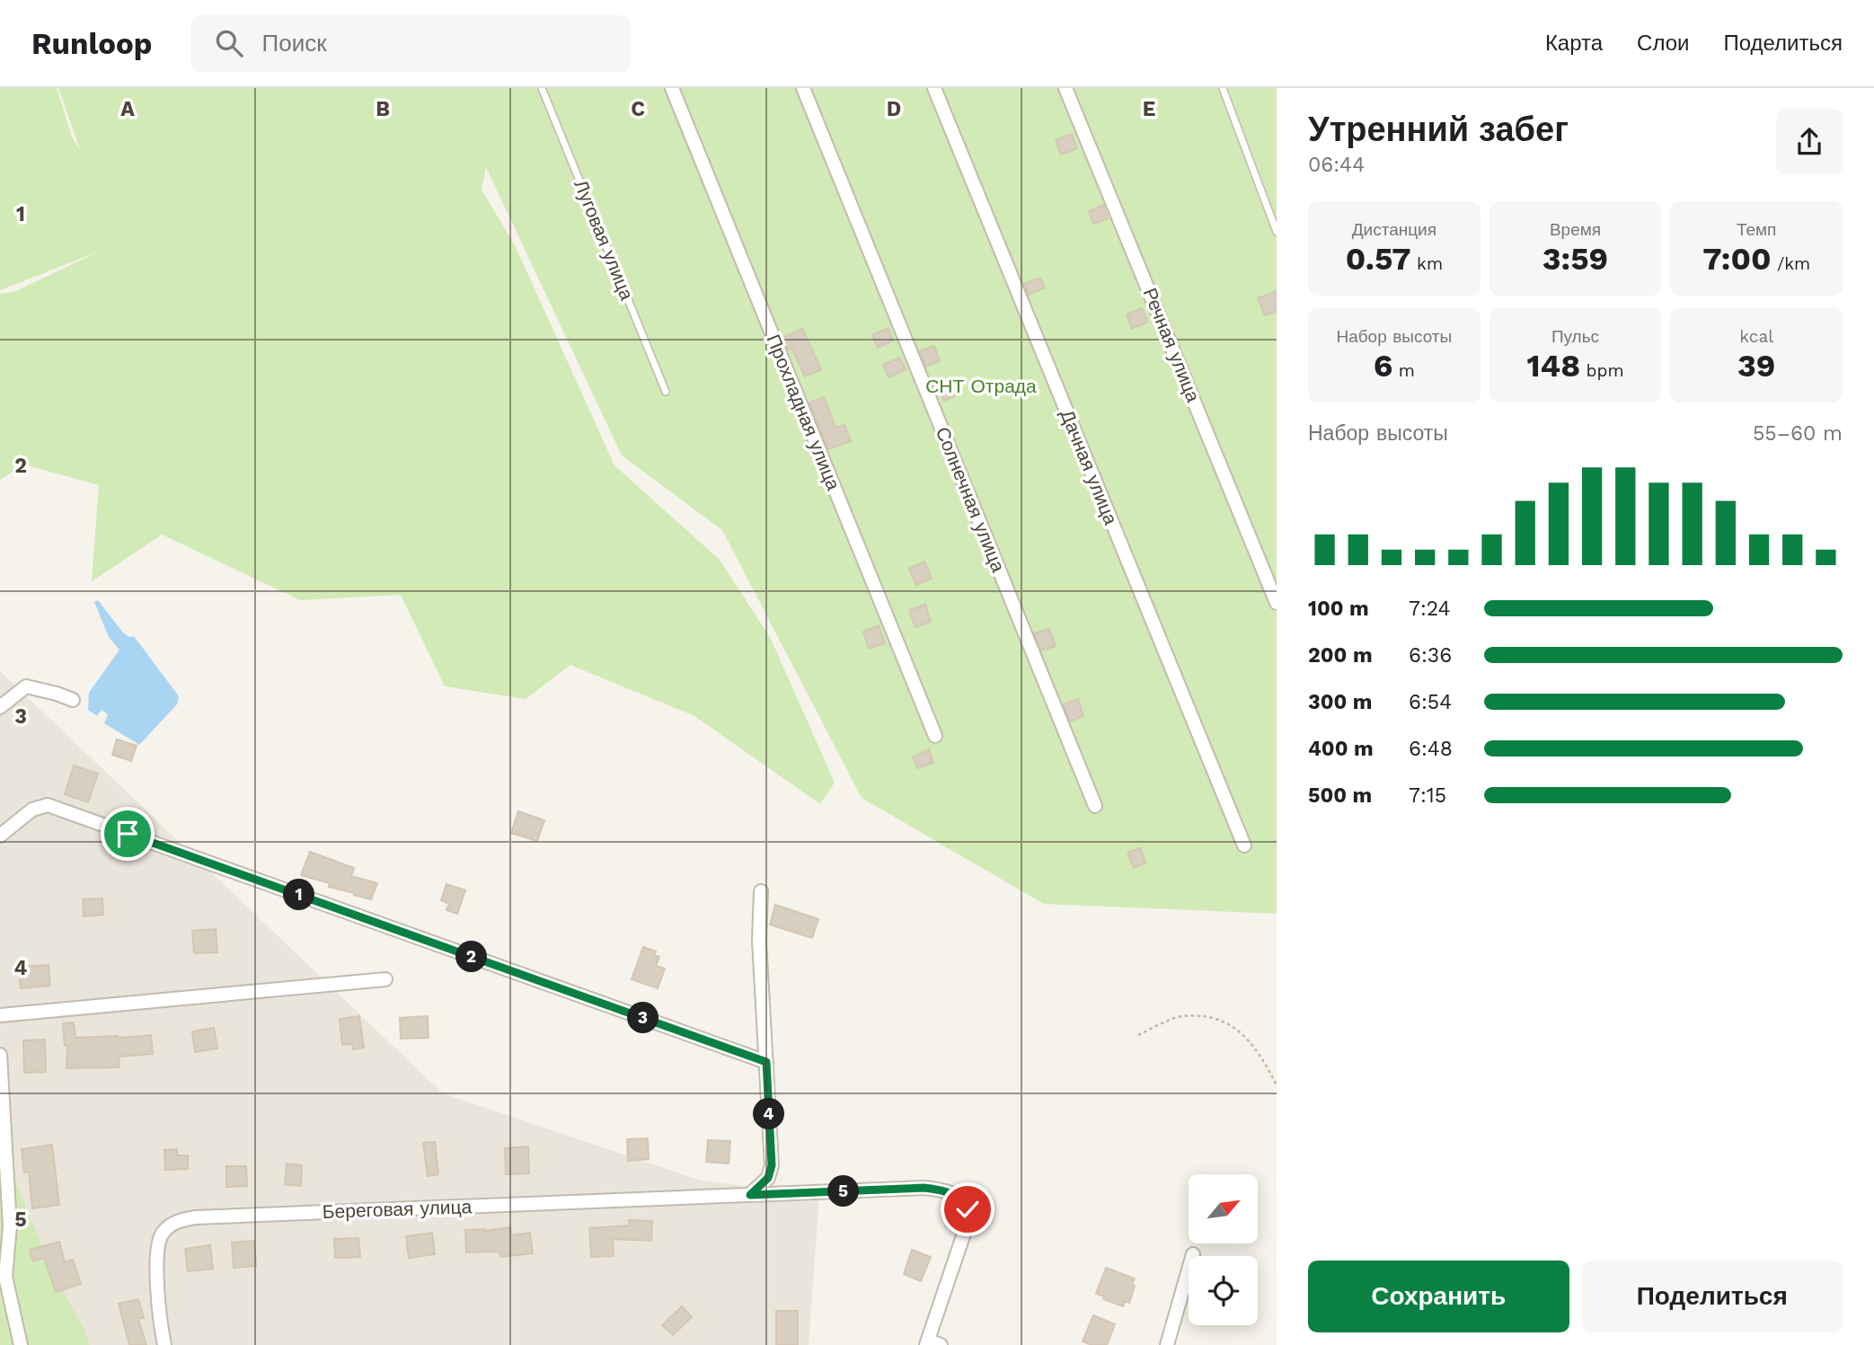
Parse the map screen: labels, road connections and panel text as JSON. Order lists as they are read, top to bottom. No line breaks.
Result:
{"streets":{"street":["Речная улица","Прохладная улица","Дачная улица","Солнечная улица","Береговая улица"],"lane":["Луговая улица"]},"parks":["СНТ Отрада"],"north":"top right","page":{"header":"Runloop","search":"Поиск","nav":["Карта","Слои","Поделиться"],"heading":["Утренний забег","06:44"],"stats":[["Дистанция","0.57 km"],["Время","3:59"],["Темп","7:00 /km"],["Набор высоты","6 m"],["Пульс","148 bpm"],["kcal","39"]],"chart":["Набор высоты","55–60 m"],"list":[{"name":"100 m","note":"7:24"},{"name":"200 m","note":"6:36"},{"name":"300 m","note":"6:54"},{"name":"400 m","note":"6:48"},{"name":"500 m","note":"7:15"}],"pins":["1","2","3","4","5"],"buttons":["Сохранить","Поделиться"]},"grid":{"columns":["A","B","C","D","E"],"rows":["1","2","3","4","5"]}}
